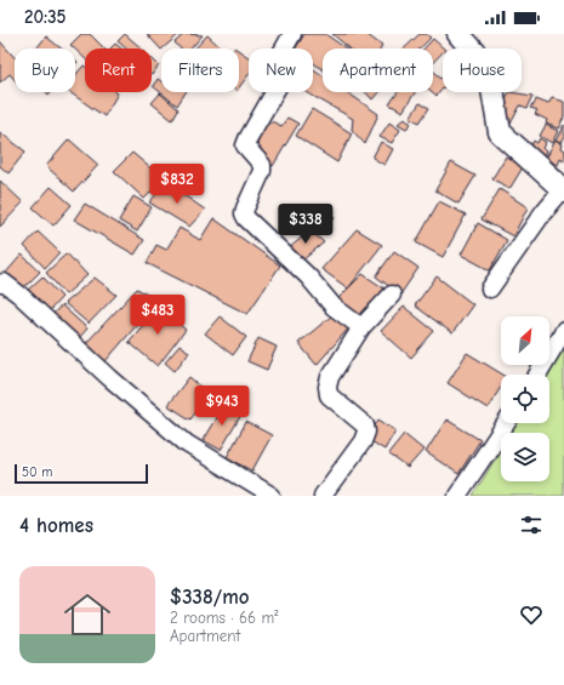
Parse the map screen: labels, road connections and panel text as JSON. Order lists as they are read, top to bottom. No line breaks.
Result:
{"scale_bar":"50 m","north":"top right","page":{"status":"20:35","chip":["Buy","Rent","Filters","New","Apartment","House"],"price":["$832","$338","$483","$943"],"scale":"50 m","heading":"4 homes","list":[{"name":"$338/mo","note":"2 rooms · 66 m² · Apartment"}]}}
